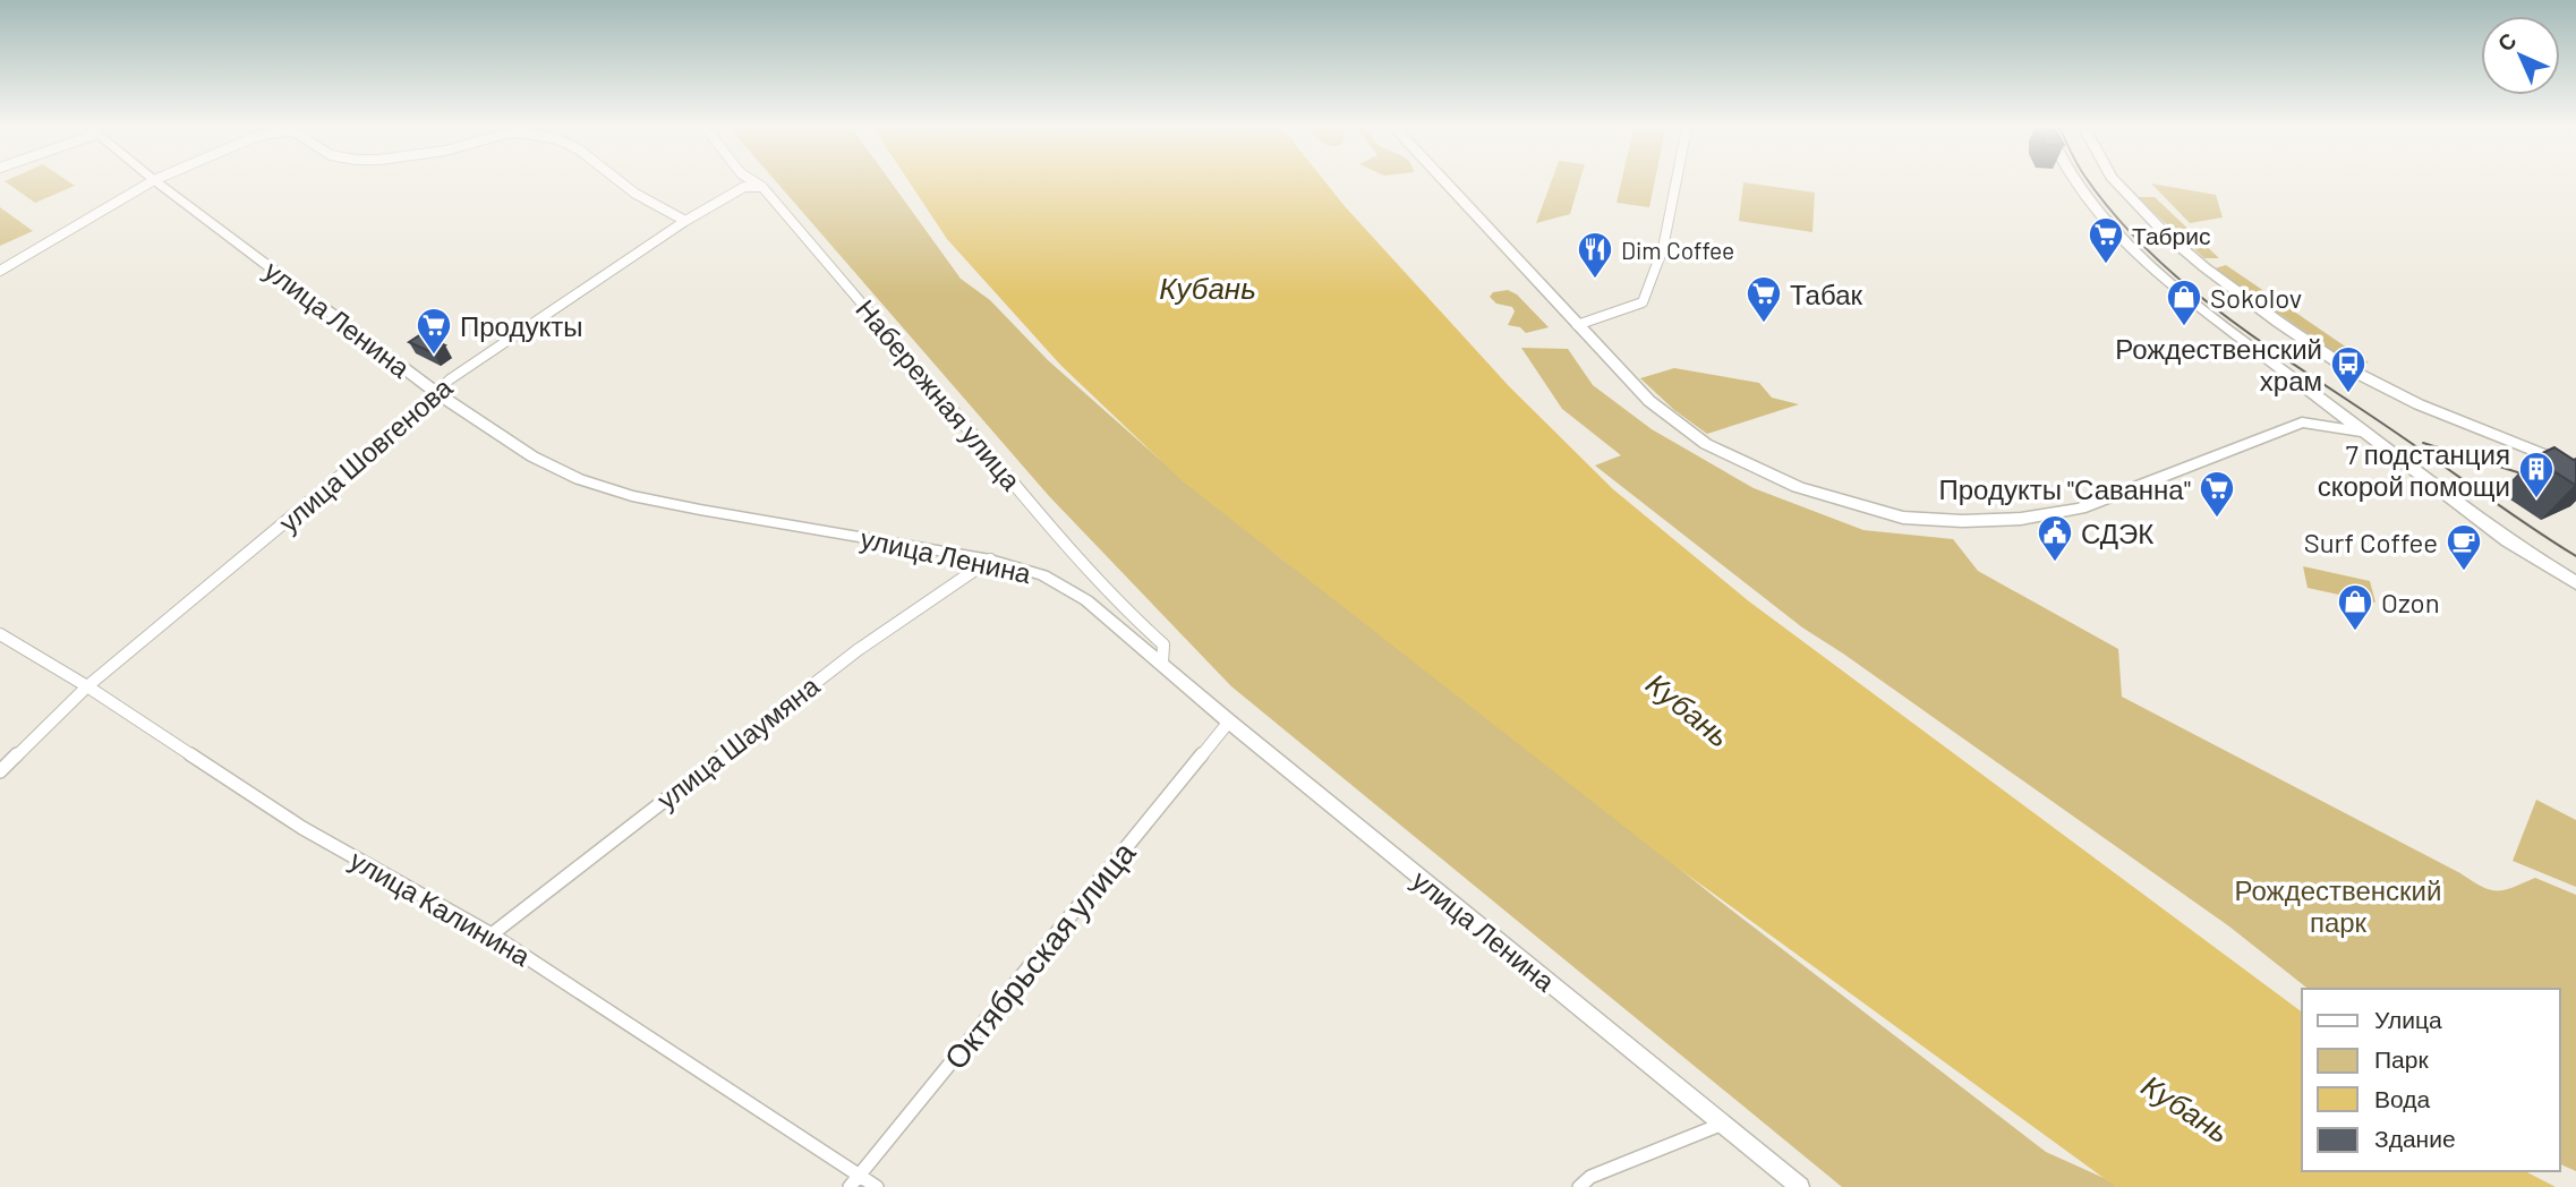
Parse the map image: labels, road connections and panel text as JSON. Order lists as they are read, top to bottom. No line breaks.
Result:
{"streets":{"street":["улица Ленина","Набережная улица","улица Шовгенова","улица Шаумяна","улица Калинина","Октябрьская улица"]},"crossings":[["улица Ленина","Набережная улица"],["улица Ленина","улица Шовгенова"],["улица Ленина","улица Шаумяна"],["улица Ленина","Октябрьская улица"],["улица Шовгенова","улица Калинина"],["улица Шаумяна","улица Калинина"],["улица Калинина","Октябрьская улица"]],"water":["Кубань"],"parks":["Рождественский парк"],"places":{"supermarket":["Табрис","Табак","Продукты","Продукты \"Саванна\""],"restaurant":["Dim Coffee"],"shop":["Sokolov","Ozon"],"bus stop":["Рождественский храм"],"building":["7 подстанция скорой помощи"],"public building":["СДЭК"],"cafe":["Surf Coffee"]},"legend":["Улица","Парк","Вода","Здание"],"north":"top left"}
